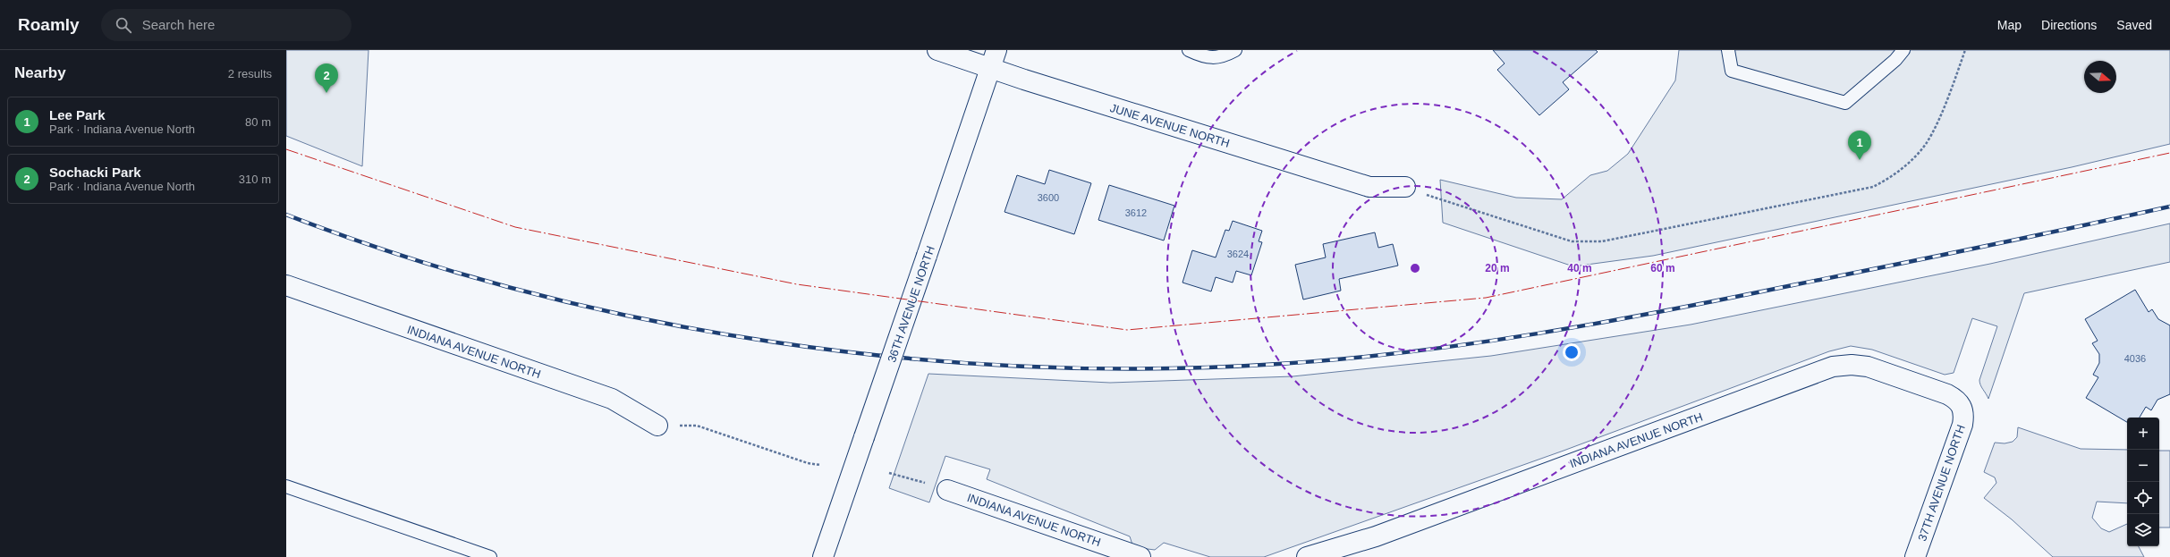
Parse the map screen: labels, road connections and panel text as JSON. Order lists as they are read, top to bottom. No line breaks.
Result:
{"streets":{"street":["JUNE AVENUE NORTH","36TH AVENUE NORTH","INDIANA AVENUE NORTH","37TH AVENUE NORTH"]},"crossings":[["JUNE AVENUE NORTH","36TH AVENUE NORTH"],["INDIANA AVENUE NORTH","37TH AVENUE NORTH"]],"house_numbers":["3600","3612","3624","4036"],"north":"right","page":{"header":"Roamly","search":"Search here","nav":["Map","Directions","Saved"],"heading":["Nearby","2 results"],"pins":["2","1"],"list":[{"mark":"1","name":"Lee Park","note":"Park · Indiana Avenue North","value":"80 m"},{"mark":"2","name":"Sochacki Park","note":"Park · Indiana Avenue North","value":"310 m"}],"map_buttons":["+","−"]},"rings":["20 m","40 m","60 m"]}
